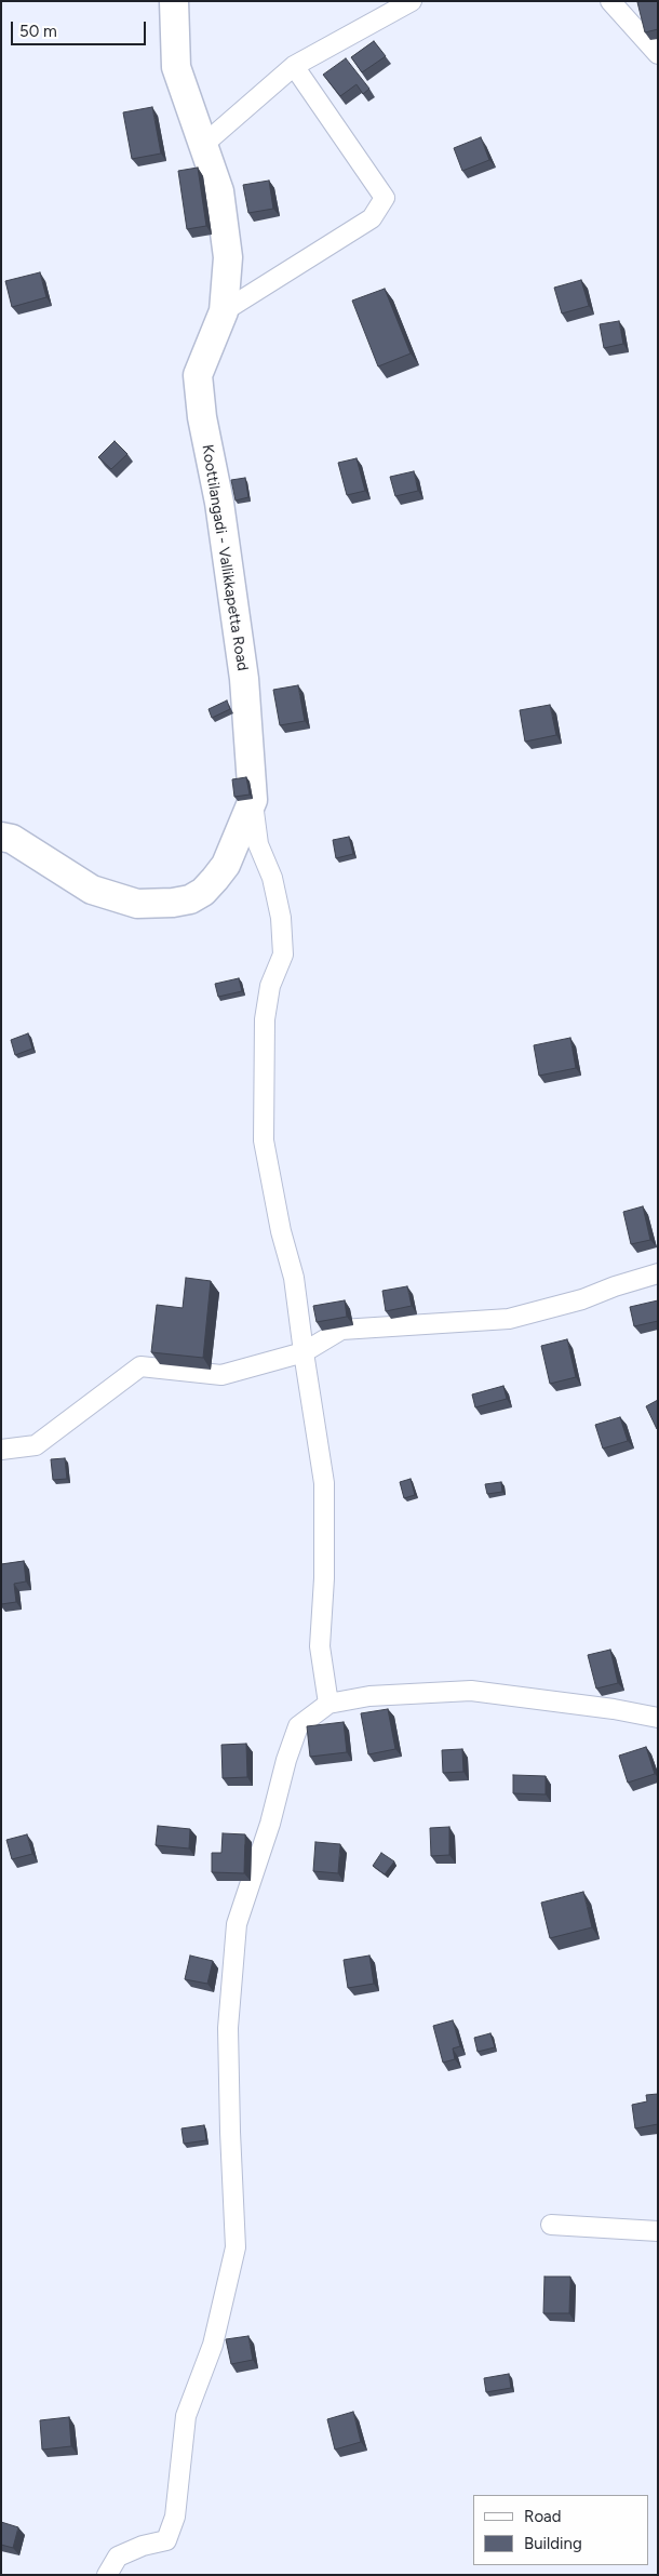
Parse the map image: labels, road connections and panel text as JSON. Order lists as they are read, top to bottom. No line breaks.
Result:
{"streets":{"main road":["Koottilangadi - Vallikkapetta Road"]},"legend":["Road","Building"],"scale_bar":"50 m"}
